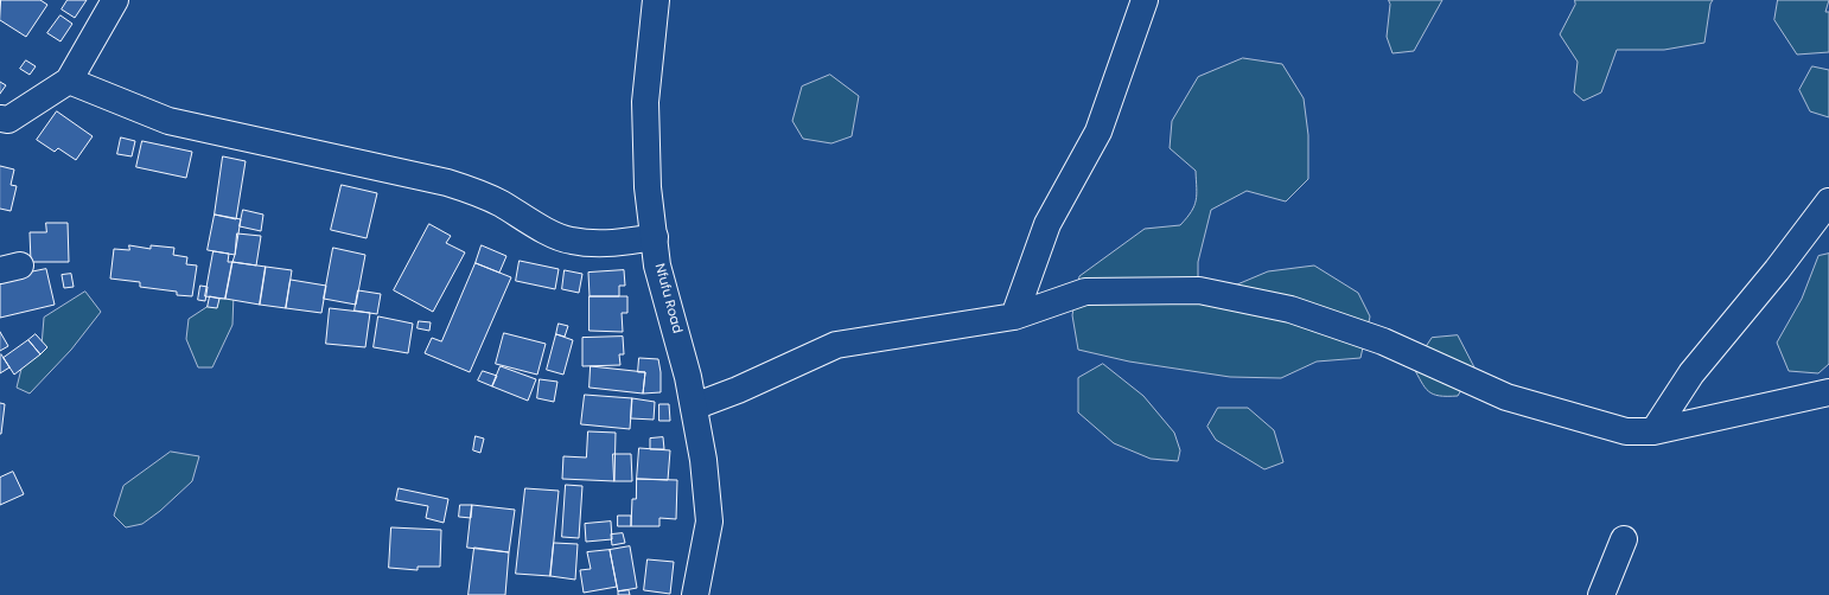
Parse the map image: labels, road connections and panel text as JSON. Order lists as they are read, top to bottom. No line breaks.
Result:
{"streets":{"street":["Nfufu Road"]}}
